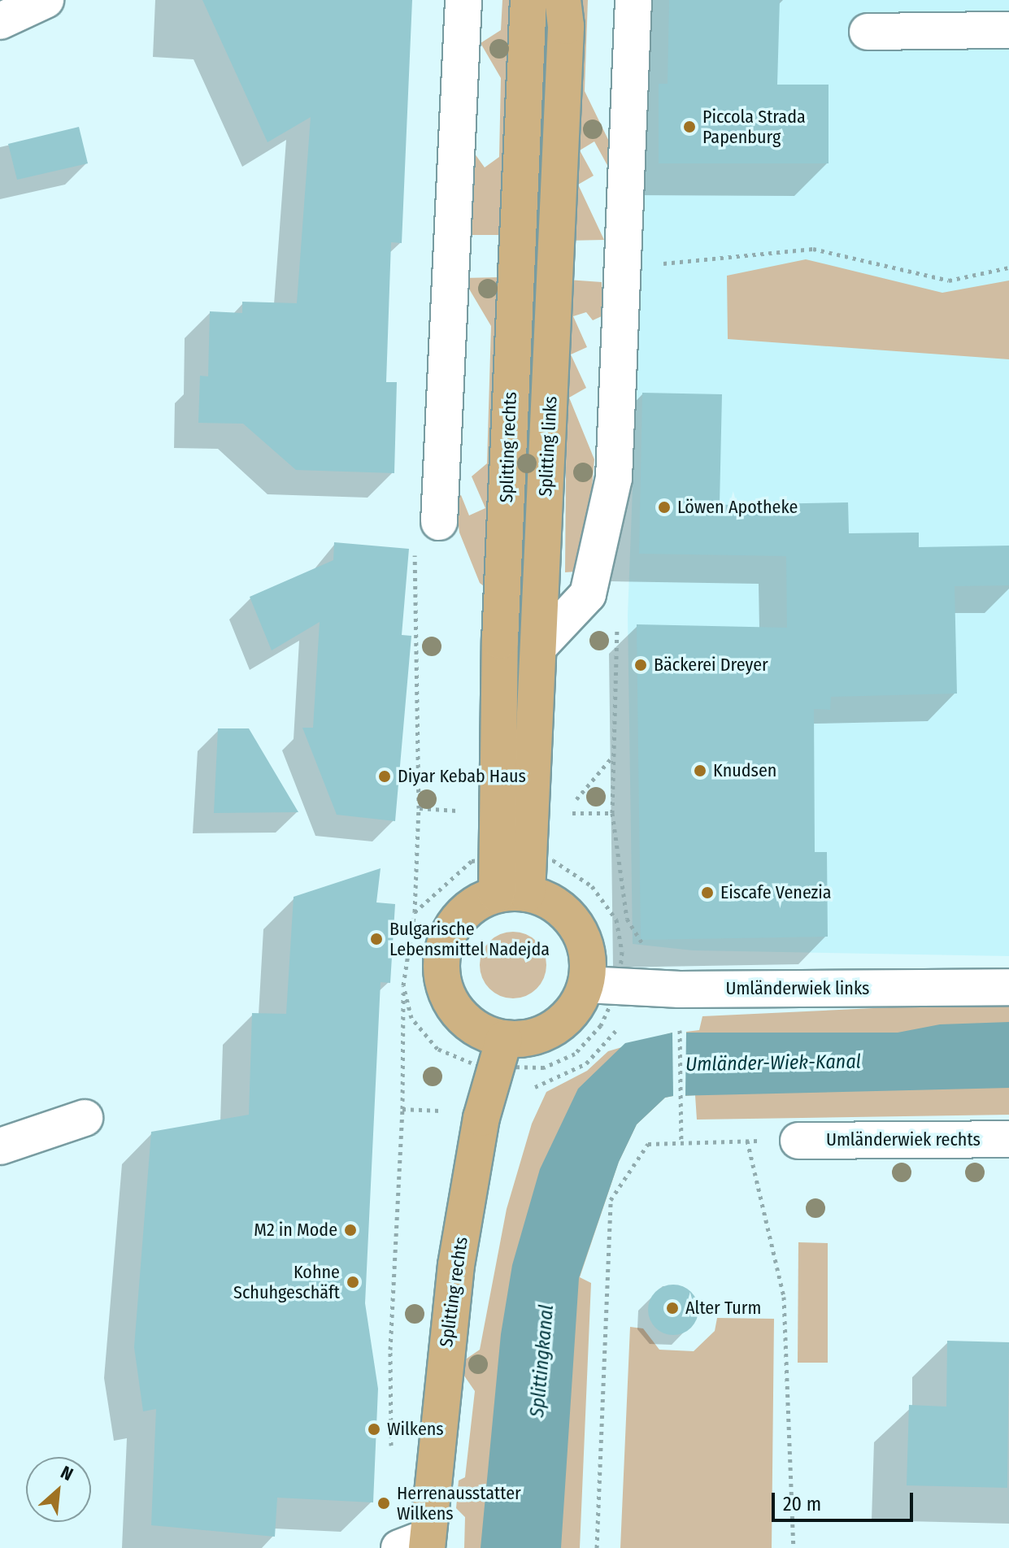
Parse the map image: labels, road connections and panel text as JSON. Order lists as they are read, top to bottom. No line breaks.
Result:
{"streets":{"main road":["Splitting links","Splitting rechts"],"street":["Umländerwiek links","Umländerwiek rechts"]},"crossings":[["Splitting links","Splitting rechts"],["Splitting links","Umländerwiek links"],["Splitting rechts","Umländerwiek links"]],"water":["Umländer-Wiek-Kanal","Splittingkanal"],"places":["Piccola Strada Papenburg","Löwen Apotheke","Bäckerei Dreyer","Knudsen","Diyar Kebab Haus","Eiscafe Venezia","Bulgarische Lebensmittel Nadejda","M2 in Mode","Kohne Schuhgeschäft","Alter Turm","Wilkens","Herrenausstatter Wilkens"],"scale_bar":"20 m","north":"top right"}
